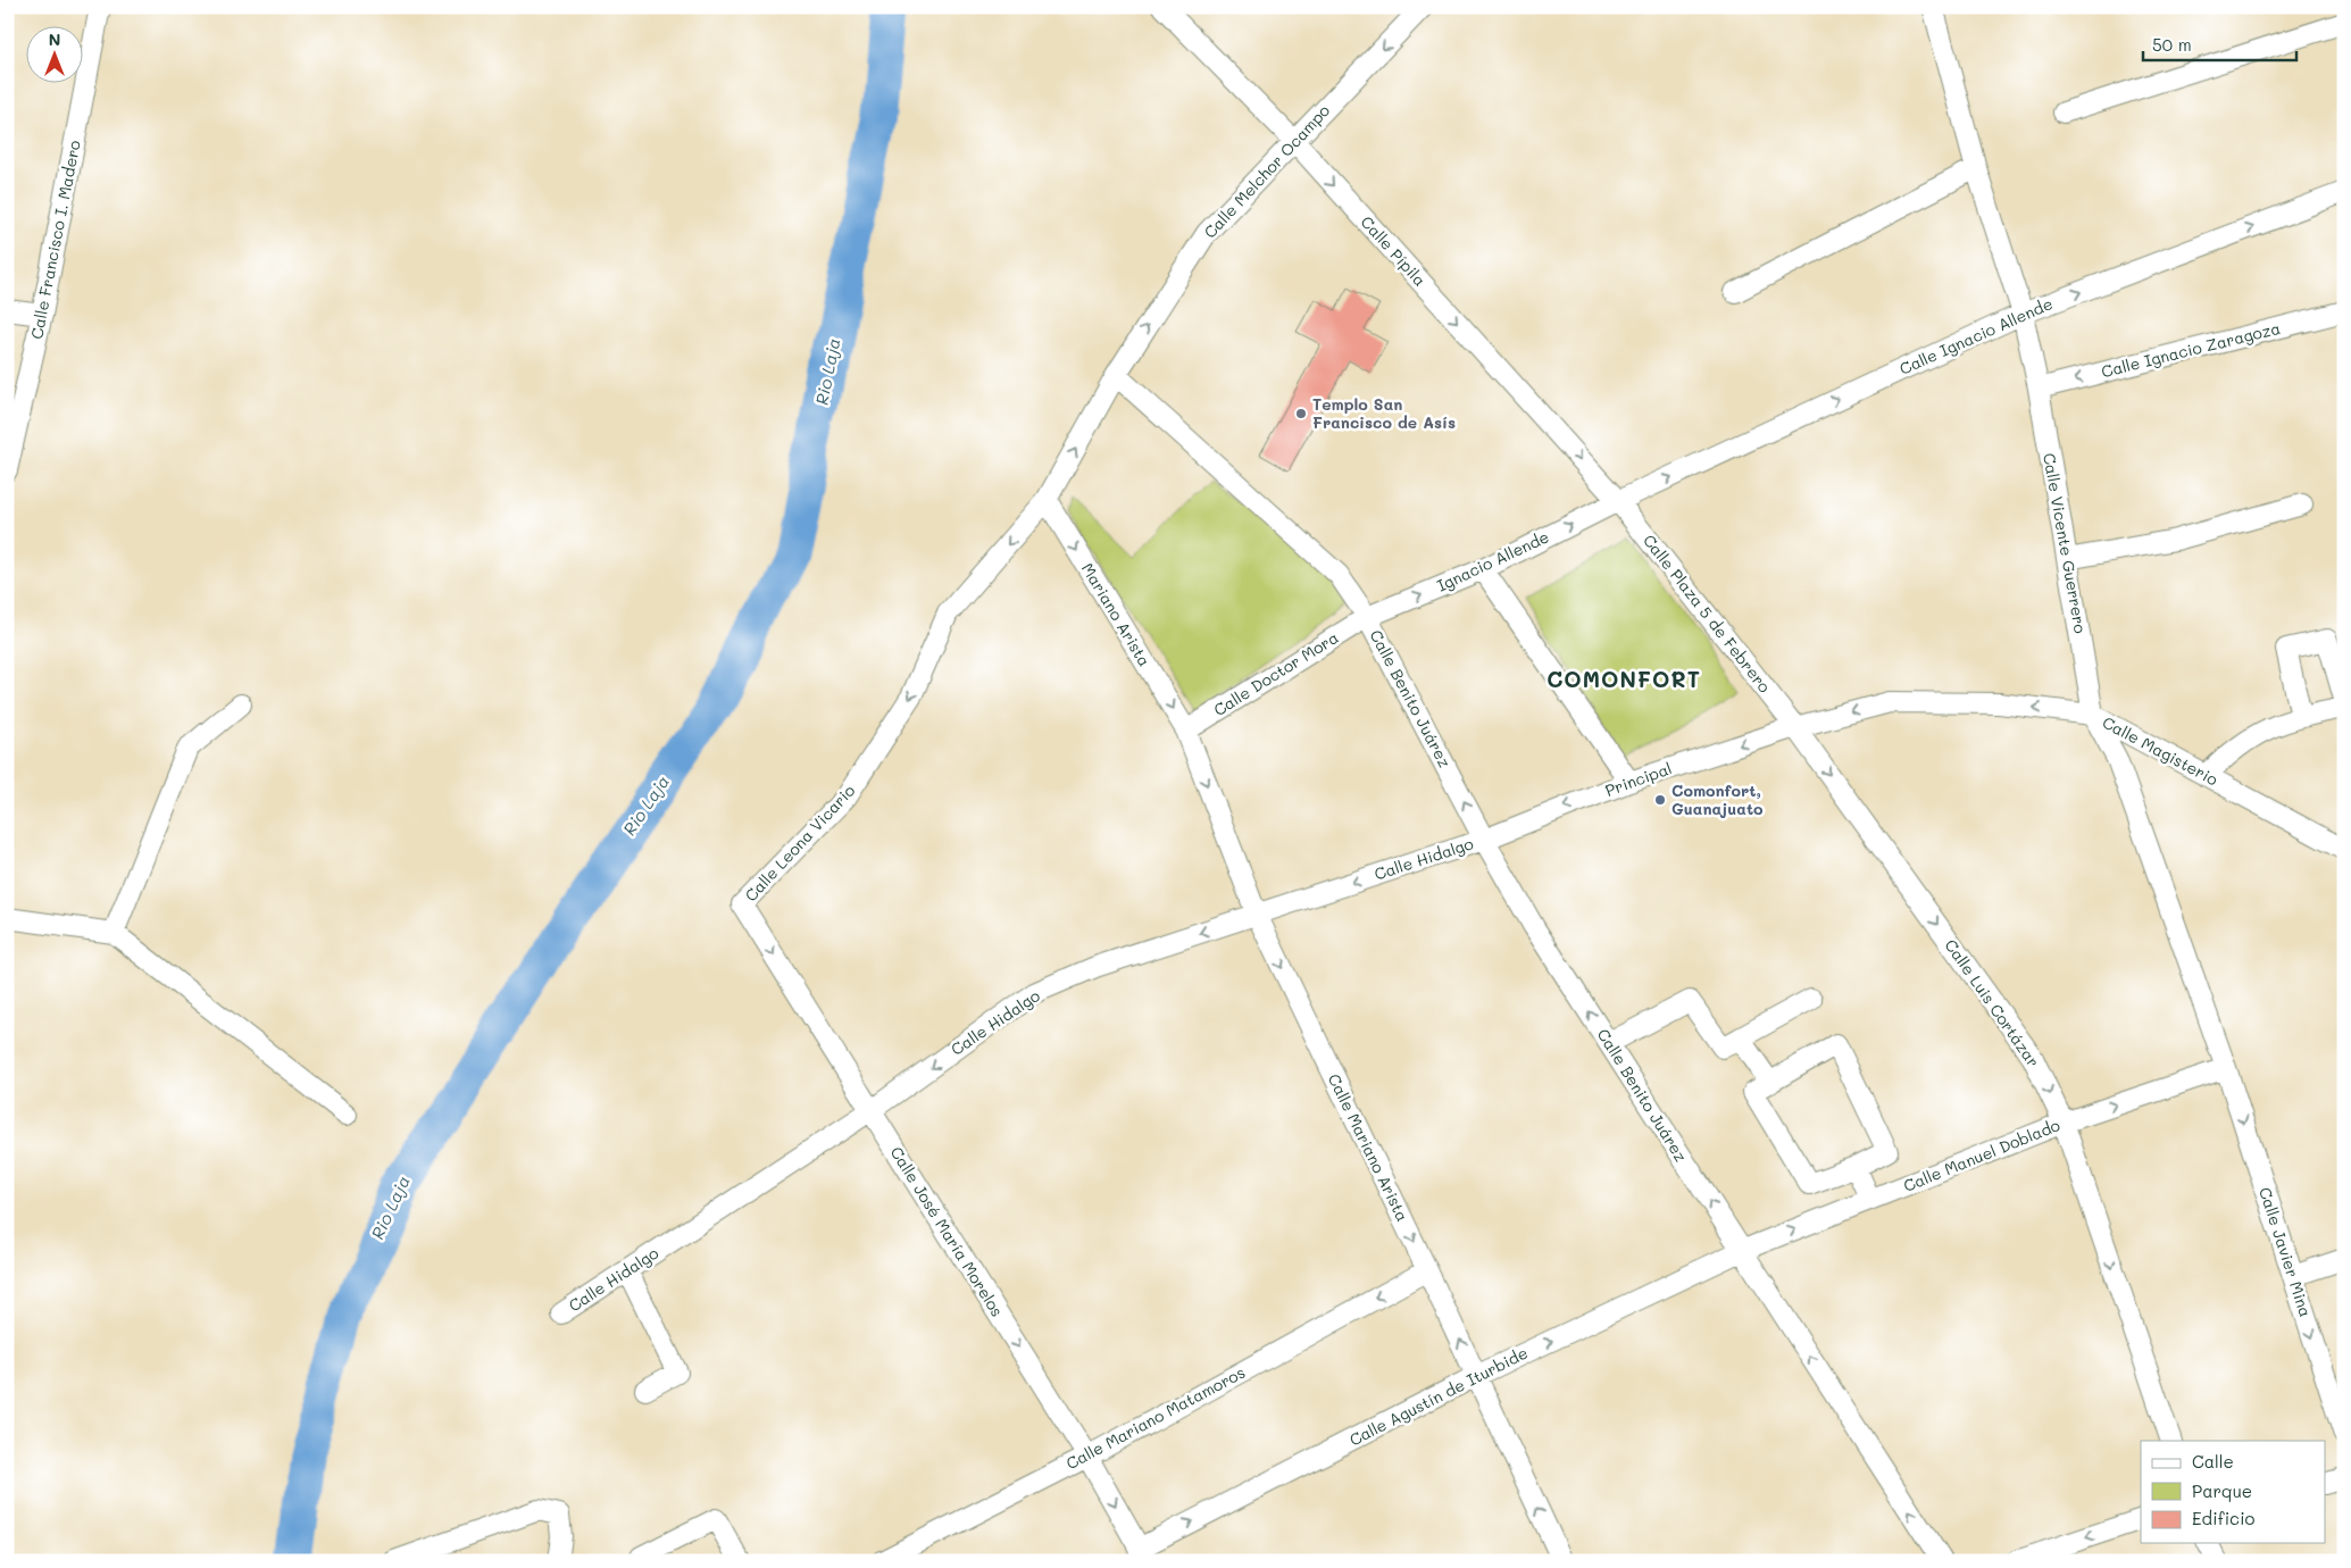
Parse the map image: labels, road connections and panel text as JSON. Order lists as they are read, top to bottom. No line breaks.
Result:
{"streets":{"street":["Calle Melchor Ocampo","Calle Francisco I. Madero","Calle Pípila","Calle Ignacio Allende","Calle Ignacio Zaragoza","Calle Vicente Guerrero","Ignacio Allende","Calle Plaza 5 de Febrero","Mariano Arista","Calle Doctor Mora","Calle Benito Juárez","Calle Magisterio","Principal","Calle Leona Vicario","Calle Hidalgo","Calle Luis Cortázar","Calle Mariano Arista","Calle Manuel Doblado","Calle José María Morelos","Calle Javier Mina","Calle Agustín de Iturbide","Calle Mariano Matamoros"]},"crossings":[["Calle Melchor Ocampo","Calle Pípila"],["Calle Melchor Ocampo","Mariano Arista"],["Calle Melchor Ocampo","Calle Benito Juárez"],["Calle Melchor Ocampo","Calle Leona Vicario"],["Calle Pípila","Calle Ignacio Allende"],["Calle Pípila","Ignacio Allende"],["Calle Pípila","Calle Plaza 5 de Febrero"],["Calle Ignacio Allende","Calle Vicente Guerrero"],["Calle Ignacio Allende","Ignacio Allende"],["Calle Ignacio Allende","Calle Plaza 5 de Febrero"],["Calle Ignacio Zaragoza","Calle Vicente Guerrero"],["Calle Vicente Guerrero","Calle Magisterio"],["Calle Vicente Guerrero","Calle Manuel Doblado"],["Calle Vicente Guerrero","Calle Javier Mina"],["Ignacio Allende","Calle Plaza 5 de Febrero"],["Ignacio Allende","Calle Doctor Mora"],["Ignacio Allende","Calle Benito Juárez"],["Calle Plaza 5 de Febrero","Calle Magisterio"],["Calle Plaza 5 de Febrero","Principal"],["Calle Plaza 5 de Febrero","Calle Luis Cortázar"],["Mariano Arista","Calle Doctor Mora"],["Mariano Arista","Calle Leona Vicario"],["Mariano Arista","Calle Mariano Arista"],["Calle Doctor Mora","Calle Benito Juárez"],["Calle Doctor Mora","Calle Mariano Arista"],["Calle Benito Juárez","Principal"],["Calle Benito Juárez","Calle Hidalgo"],["Calle Benito Juárez","Calle Manuel Doblado"],["Calle Benito Juárez","Calle Agustín de Iturbide"],["Calle Magisterio","Principal"],["Calle Magisterio","Calle Luis Cortázar"],["Principal","Calle Hidalgo"],["Principal","Calle Luis Cortázar"],["Calle Leona Vicario","Calle José María Morelos"],["Calle Hidalgo","Calle Mariano Arista"],["Calle Hidalgo","Calle José María Morelos"],["Calle Luis Cortázar","Calle Manuel Doblado"],["Calle Mariano Arista","Calle Agustín de Iturbide"],["Calle Mariano Arista","Calle Mariano Matamoros"],["Calle Manuel Doblado","Calle Javier Mina"],["Calle Manuel Doblado","Calle Agustín de Iturbide"],["Calle José María Morelos","Calle Agustín de Iturbide"],["Calle José María Morelos","Calle Mariano Matamoros"]],"one_way":["Calle Pípila","Ignacio Allende","Mariano Arista","Calle Magisterio","Principal","Calle Leona Vicario","Calle Hidalgo","Calle Luis Cortázar","Calle Manuel Doblado","Calle José María Morelos","Calle Javier Mina","Calle Agustín de Iturbide","Calle Mariano Matamoros"],"districts":["COMONFORT"],"water":["Rio Laja"],"places":["Templo San Francisco de Asís","Comonfort, Guanajuato"],"legend":["Calle","Parque","Edificio"],"scale_bar":"50 m","north":"top"}
